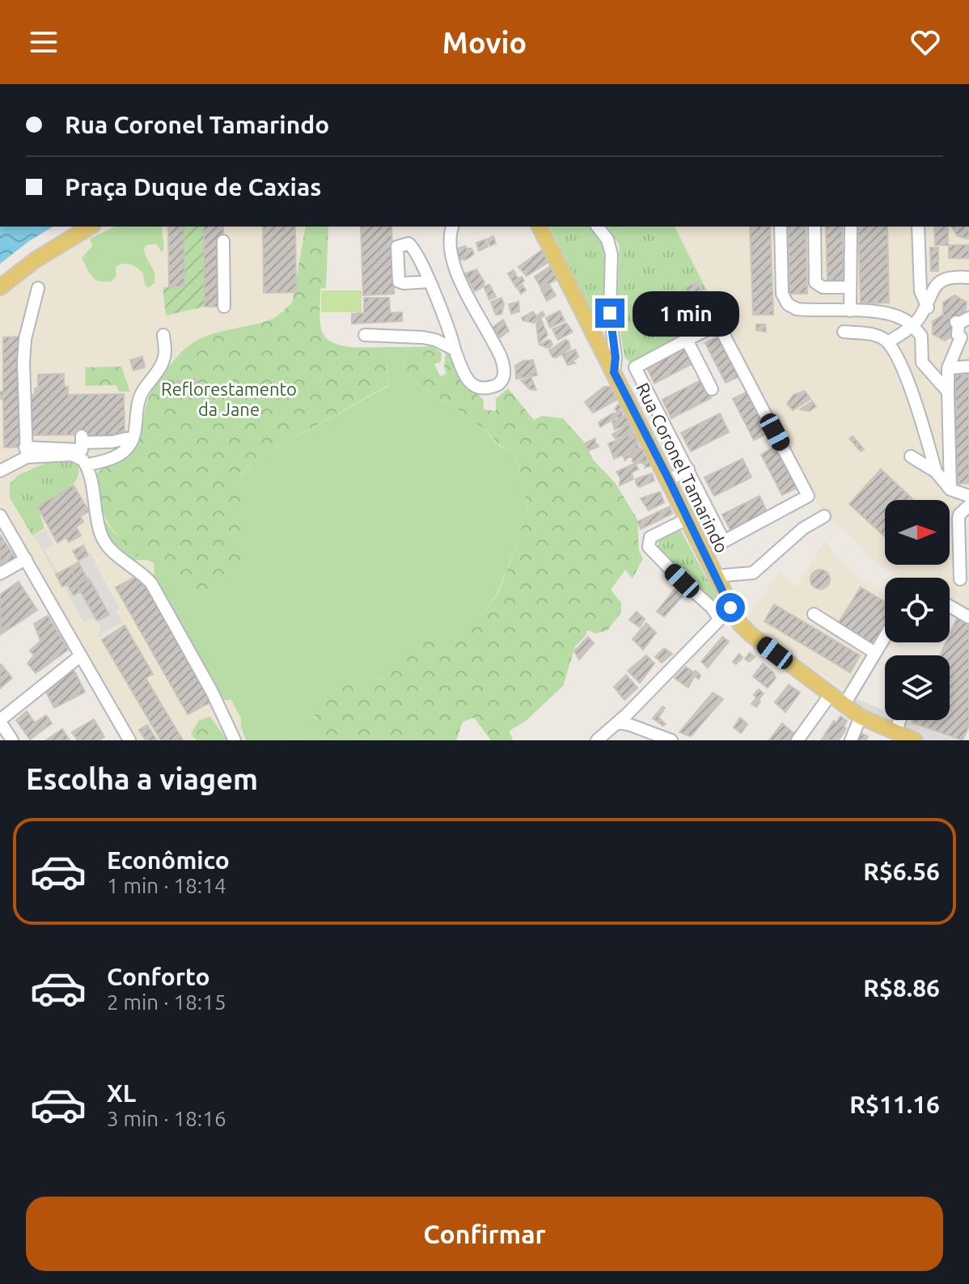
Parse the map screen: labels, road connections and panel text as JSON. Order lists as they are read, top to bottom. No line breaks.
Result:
{"streets":{"main road":["Rua Coronel Tamarindo"]},"parks":["Reflorestamento da Jane"],"north":"right","page":{"header":"Movio","banner":["Rua Coronel Tamarindo","Praça Duque de Caxias"],"bubble":"1 min","heading":"Escolha a viagem","list":[{"name":"Econômico","note":"1 min · 18:14","value":"R$6.56"},{"name":"Conforto","note":"2 min · 18:15","value":"R$8.86"},{"name":"XL","note":"3 min · 18:16","value":"R$11.16"}],"buttons":"Confirmar"}}
